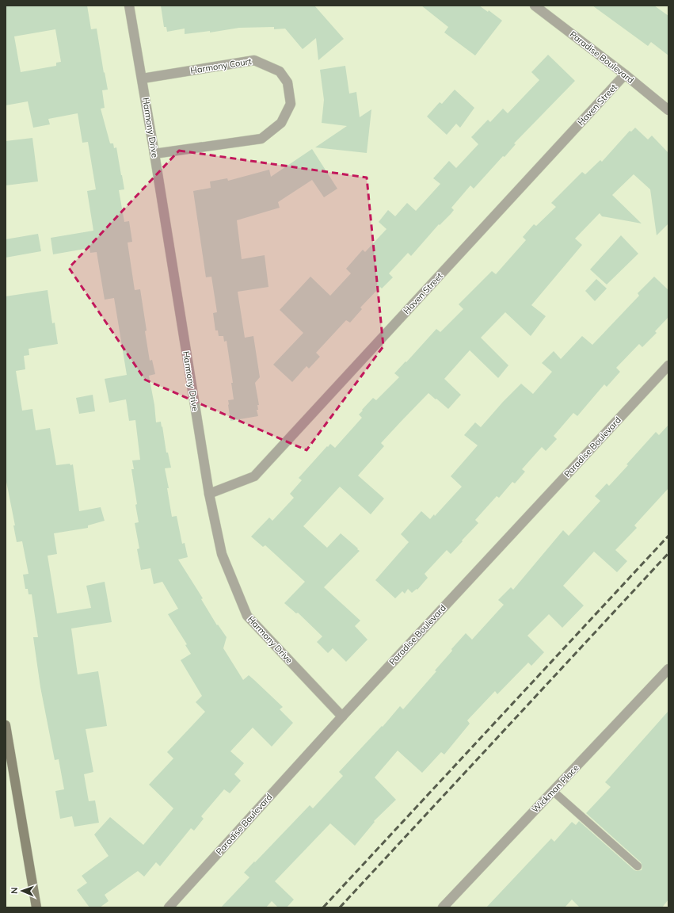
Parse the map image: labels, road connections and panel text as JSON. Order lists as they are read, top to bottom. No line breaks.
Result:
{"streets":{"street":["Paradise Boulevard","Harmony Court","Haven Street","Harmony Drive","Wickman Place"]},"crossings":[["Paradise Boulevard","Haven Street"],["Paradise Boulevard","Harmony Drive"],["Harmony Court","Harmony Drive"],["Haven Street","Harmony Drive"]],"north":"left"}
